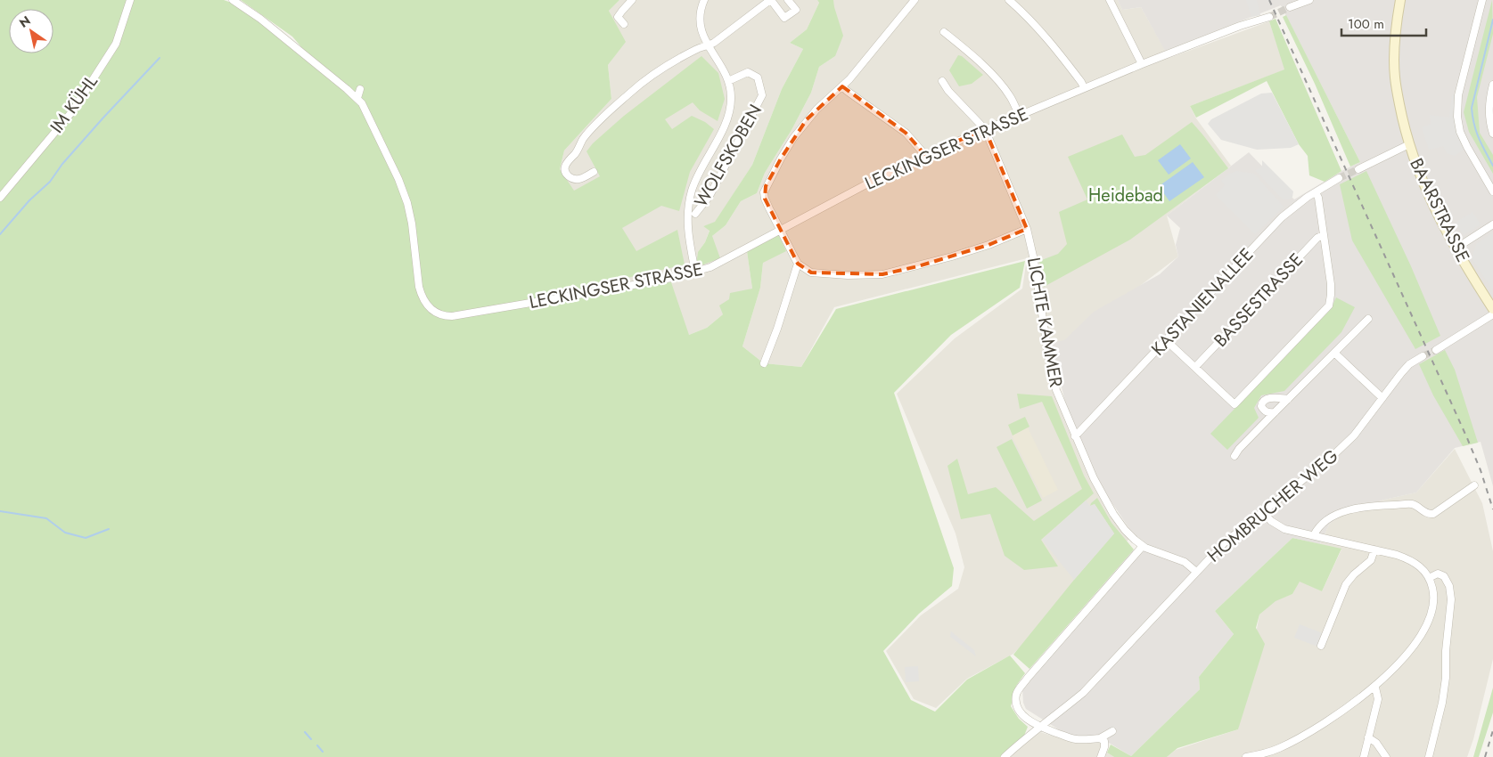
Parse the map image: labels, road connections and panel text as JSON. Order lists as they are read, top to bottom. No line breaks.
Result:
{"streets":{"main road":["BAARSTRASSE"],"street":["IM KÜHL","LECKINGSER STRASSE","WOLFSKOBEN","BASSESTRASSE","KASTANIENALLEE","LICHTE KAMMER","HOMBRUCHER WEG"]},"crossings":[["LECKINGSER STRASSE","WOLFSKOBEN"],["LECKINGSER STRASSE","LICHTE KAMMER"],["KASTANIENALLEE","LICHTE KAMMER"],["LICHTE KAMMER","HOMBRUCHER WEG"]],"parks":["Heidebad"],"scale_bar":"100 m","north":"top left"}
